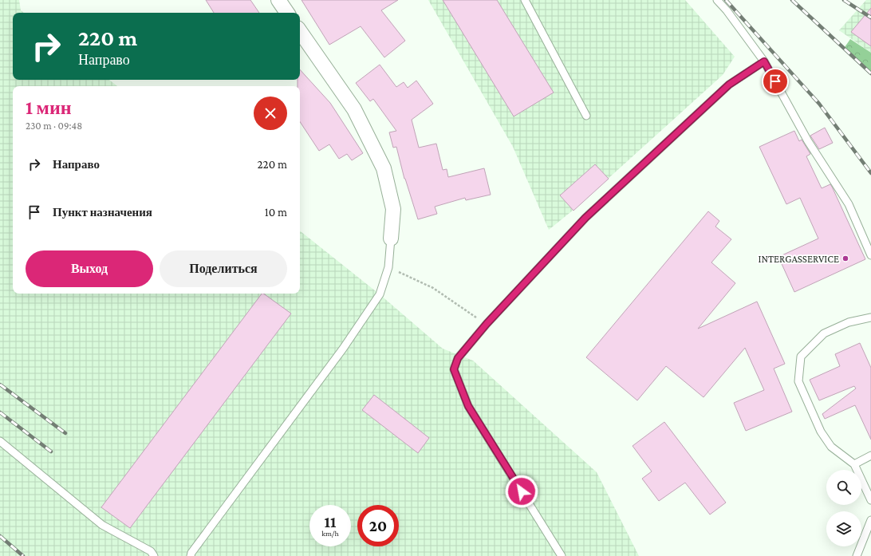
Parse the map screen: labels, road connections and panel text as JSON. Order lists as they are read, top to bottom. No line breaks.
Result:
{"places":["INTERGASSERVICE"],"page":{"turn":["220 m","Направо"],"heading":["1 мин","230 m · 09:48"],"list":[{"name":"Направо","value":"220 m"},{"name":"Пункт назначения","value":"10 m"}],"buttons":["Выход","Поделиться"],"speed":"11 km/h","limit":"20"}}
